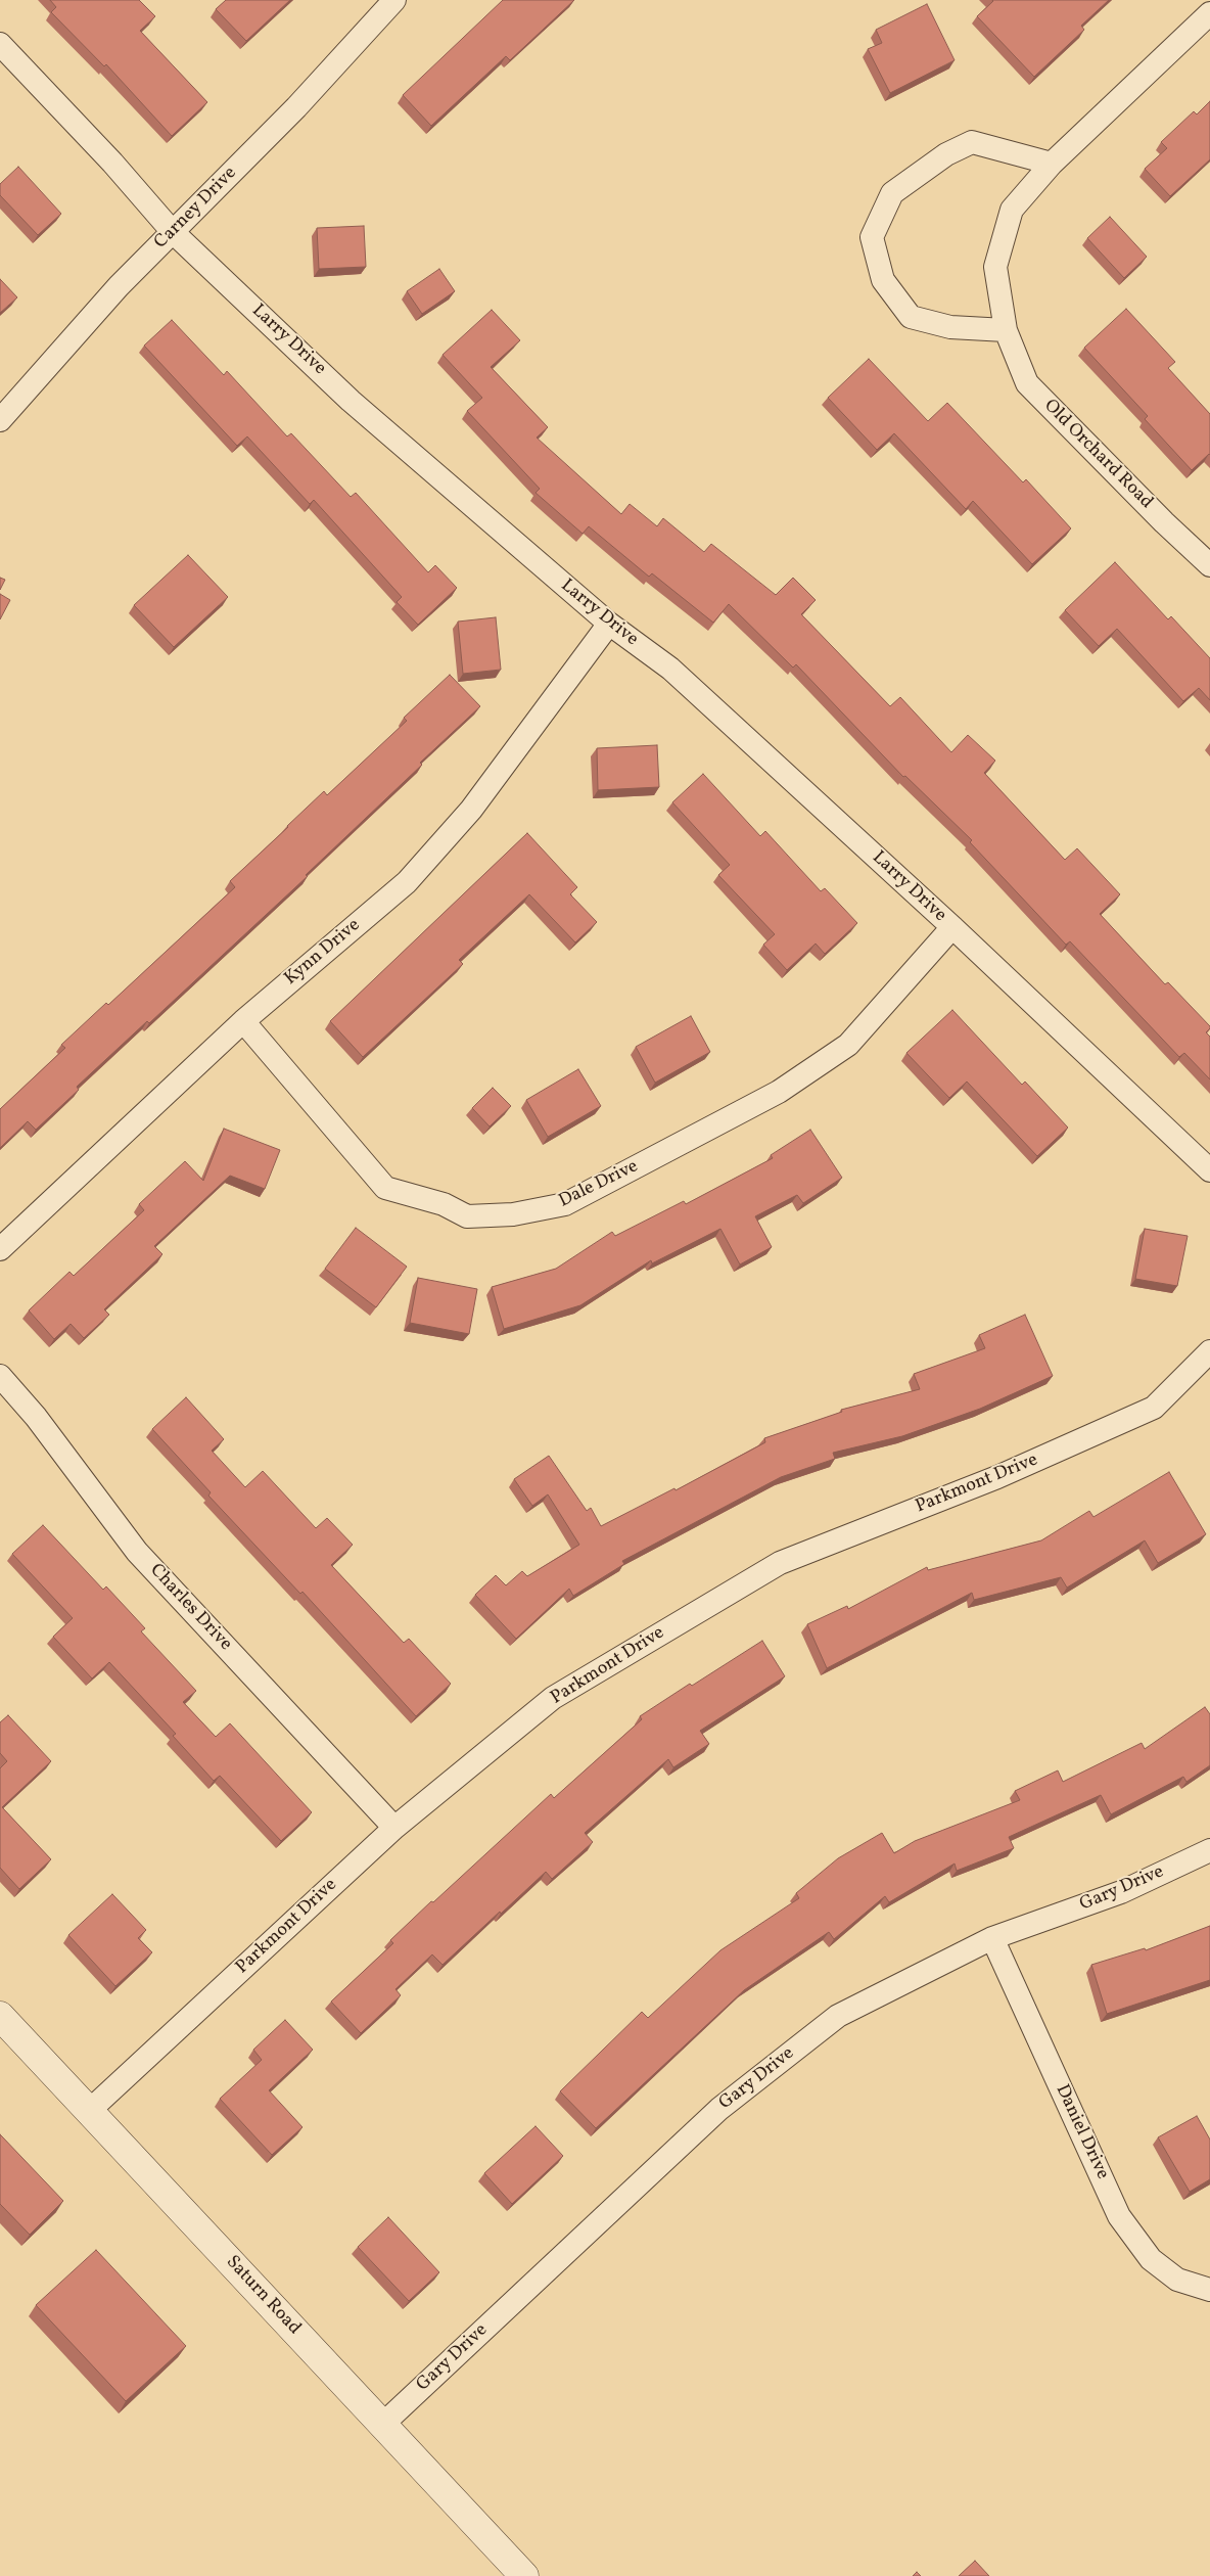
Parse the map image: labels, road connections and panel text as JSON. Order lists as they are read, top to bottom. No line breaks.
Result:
{"streets":{"street":["Carney Drive","Larry Drive","Old Orchard Road","Kynn Drive","Dale Drive","Parkmont Drive","Charles Drive","Gary Drive","Daniel Drive","Saturn Road"]},"crossings":[["Carney Drive","Larry Drive"],["Larry Drive","Kynn Drive"],["Larry Drive","Dale Drive"],["Kynn Drive","Dale Drive"],["Parkmont Drive","Charles Drive"],["Parkmont Drive","Saturn Road"],["Gary Drive","Daniel Drive"],["Gary Drive","Saturn Road"]]}
